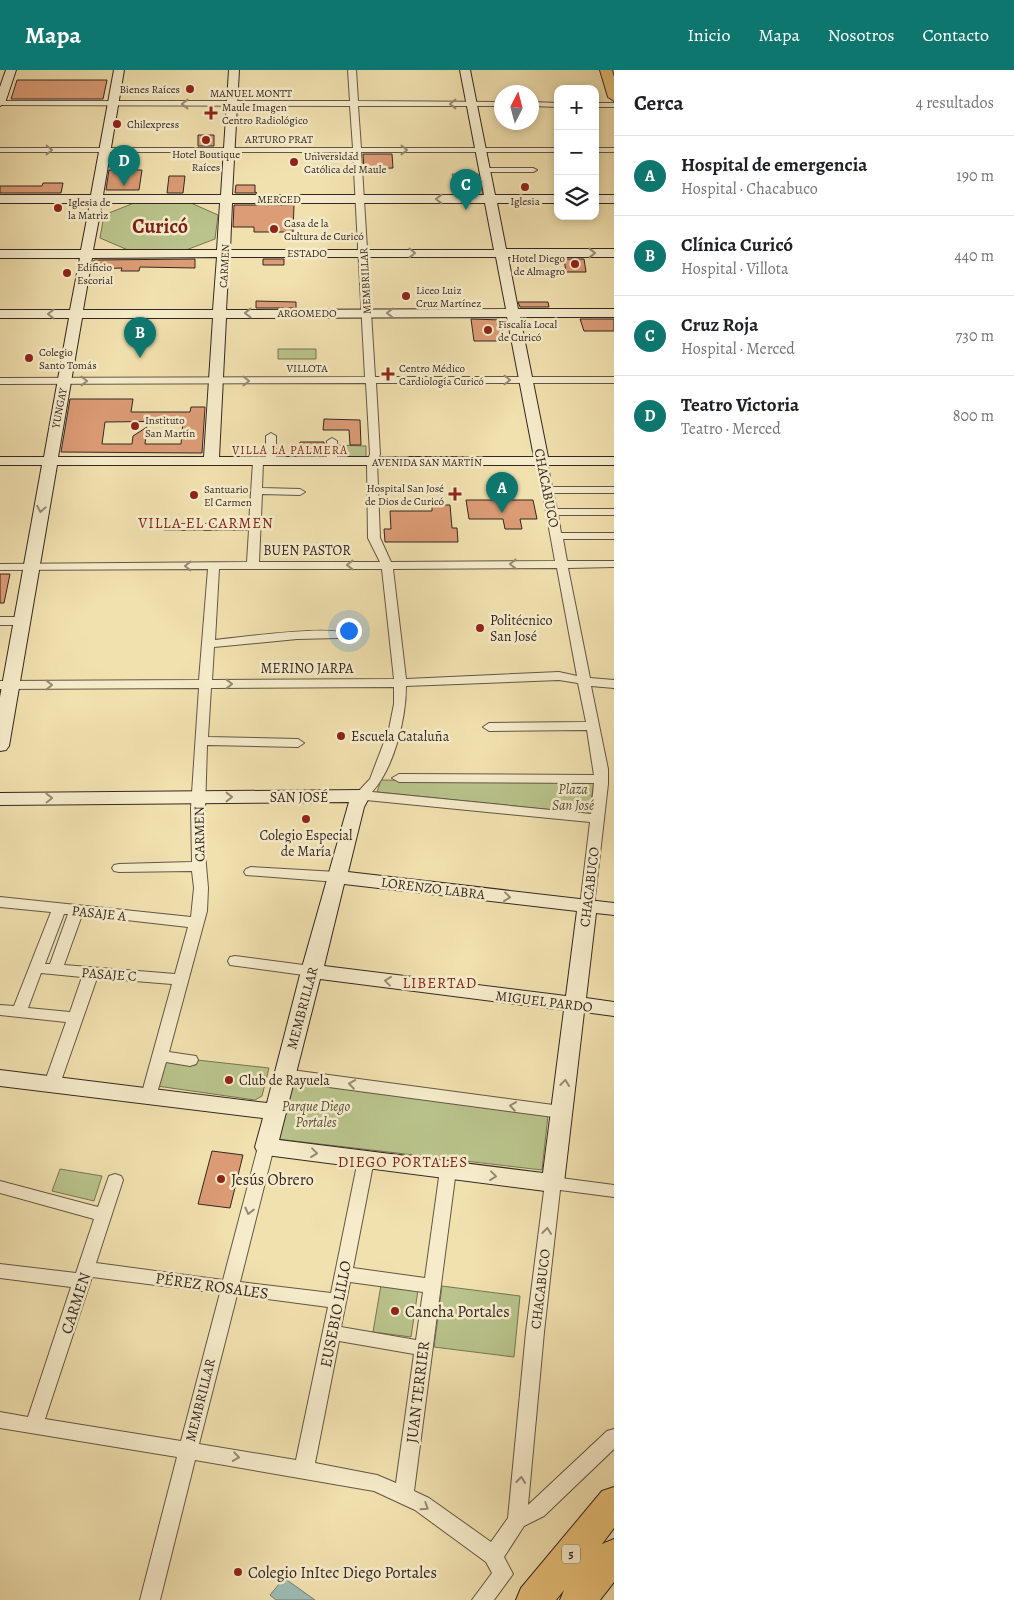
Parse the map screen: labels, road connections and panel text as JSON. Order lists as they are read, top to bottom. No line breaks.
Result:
{"streets":{"highway":["5"],"street":["MANUEL MONTT","ARTURO PRAT","MERCED","ESTADO","CARMEN","MEMBRILLAR","ARGOMEDO","VILLOTA","YUNGAY","AVENIDA SAN MARTÍN","CHACABUCO","BUEN PASTOR","MERINO JARPA","SAN JOSÉ","LORENZO LABRA","PASAJE A","PASAJE C","MIGUEL PARDO","PÉREZ ROSALES","EUSEBIO LILLO","JUAN TERRIER"]},"crossings":[["MANUEL MONTT","CARMEN"],["MANUEL MONTT","MEMBRILLAR"],["MANUEL MONTT","YUNGAY"],["MANUEL MONTT","CHACABUCO"],["ARTURO PRAT","CARMEN"],["ARTURO PRAT","MEMBRILLAR"],["ARTURO PRAT","YUNGAY"],["ARTURO PRAT","CHACABUCO"],["MERCED","CARMEN"],["MERCED","MEMBRILLAR"],["MERCED","YUNGAY"],["MERCED","CHACABUCO"],["ESTADO","CARMEN"],["ESTADO","MEMBRILLAR"],["ESTADO","YUNGAY"],["ESTADO","CHACABUCO"],["CARMEN","ARGOMEDO"],["CARMEN","VILLOTA"],["CARMEN","AVENIDA SAN MARTÍN"],["CARMEN","BUEN PASTOR"],["CARMEN","MERINO JARPA"],["CARMEN","SAN JOSÉ"],["CARMEN","PASAJE A"],["CARMEN","PASAJE C"],["CARMEN","PÉREZ ROSALES"],["MEMBRILLAR","ARGOMEDO"],["MEMBRILLAR","VILLOTA"],["MEMBRILLAR","AVENIDA SAN MARTÍN"],["MEMBRILLAR","BUEN PASTOR"],["MEMBRILLAR","MERINO JARPA"],["MEMBRILLAR","SAN JOSÉ"],["MEMBRILLAR","LORENZO LABRA"],["MEMBRILLAR","MIGUEL PARDO"],["MEMBRILLAR","PÉREZ ROSALES"],["ARGOMEDO","YUNGAY"],["ARGOMEDO","CHACABUCO"],["VILLOTA","YUNGAY"],["VILLOTA","CHACABUCO"],["YUNGAY","AVENIDA SAN MARTÍN"],["YUNGAY","BUEN PASTOR"],["YUNGAY","MERINO JARPA"],["AVENIDA SAN MARTÍN","CHACABUCO"],["CHACABUCO","BUEN PASTOR"],["CHACABUCO","MERINO JARPA"],["CHACABUCO","SAN JOSÉ"],["CHACABUCO","LORENZO LABRA"],["CHACABUCO","MIGUEL PARDO"],["PÉREZ ROSALES","EUSEBIO LILLO"]],"one_way":["MANUEL MONTT","ARTURO PRAT","ARGOMEDO","VILLOTA"],"districts":["Curicó","VILLA LA PALMERA","VILLA EL CARMEN","LIBERTAD","DIEGO PORTALES"],"parks":["Plaza San José","Parque Diego Portales"],"places":{"other":["Bienes Raíces","Chilexpress","Hotel Boutique Raíces","Universidad Católica del Maule","Iglesia","Iglesia de la Matriz","Casa de la Cultura de Curicó","Hotel Diego de Almagro","Edificio Escorial","Liceo Luiz Cruz Martínez","Fiscalía Local de Curicó","Colegio Santo Tomás","Instituto San Martín","Santuario El Carmen","Politécnico San José","Escuela Cataluña","Colegio Especial de María","Club de Rayuela","Jesús Obrero","Cancha Portales","Colegio InItec Diego Portales"],"health":["Maule Imagen Centro Radiológico","Centro Médico Cardiología Curicó","Hospital San José de Dios de Curicó"]},"north":"top","page":{"header":"Mapa","nav":["Inicio","Mapa","Nosotros","Contacto"],"heading":["Cerca","4 resultados"],"map_buttons":["+","−"],"list":[{"mark":"A","name":"Hospital de emergencia","note":"Hospital · Chacabuco","value":"190 m"},{"mark":"B","name":"Clínica Curicó","note":"Hospital · Villota","value":"440 m"},{"mark":"C","name":"Cruz Roja","note":"Hospital · Merced","value":"730 m"},{"mark":"D","name":"Teatro Victoria","note":"Teatro · Merced","value":"800 m"}],"pins":["D","C","B","A"]}}
